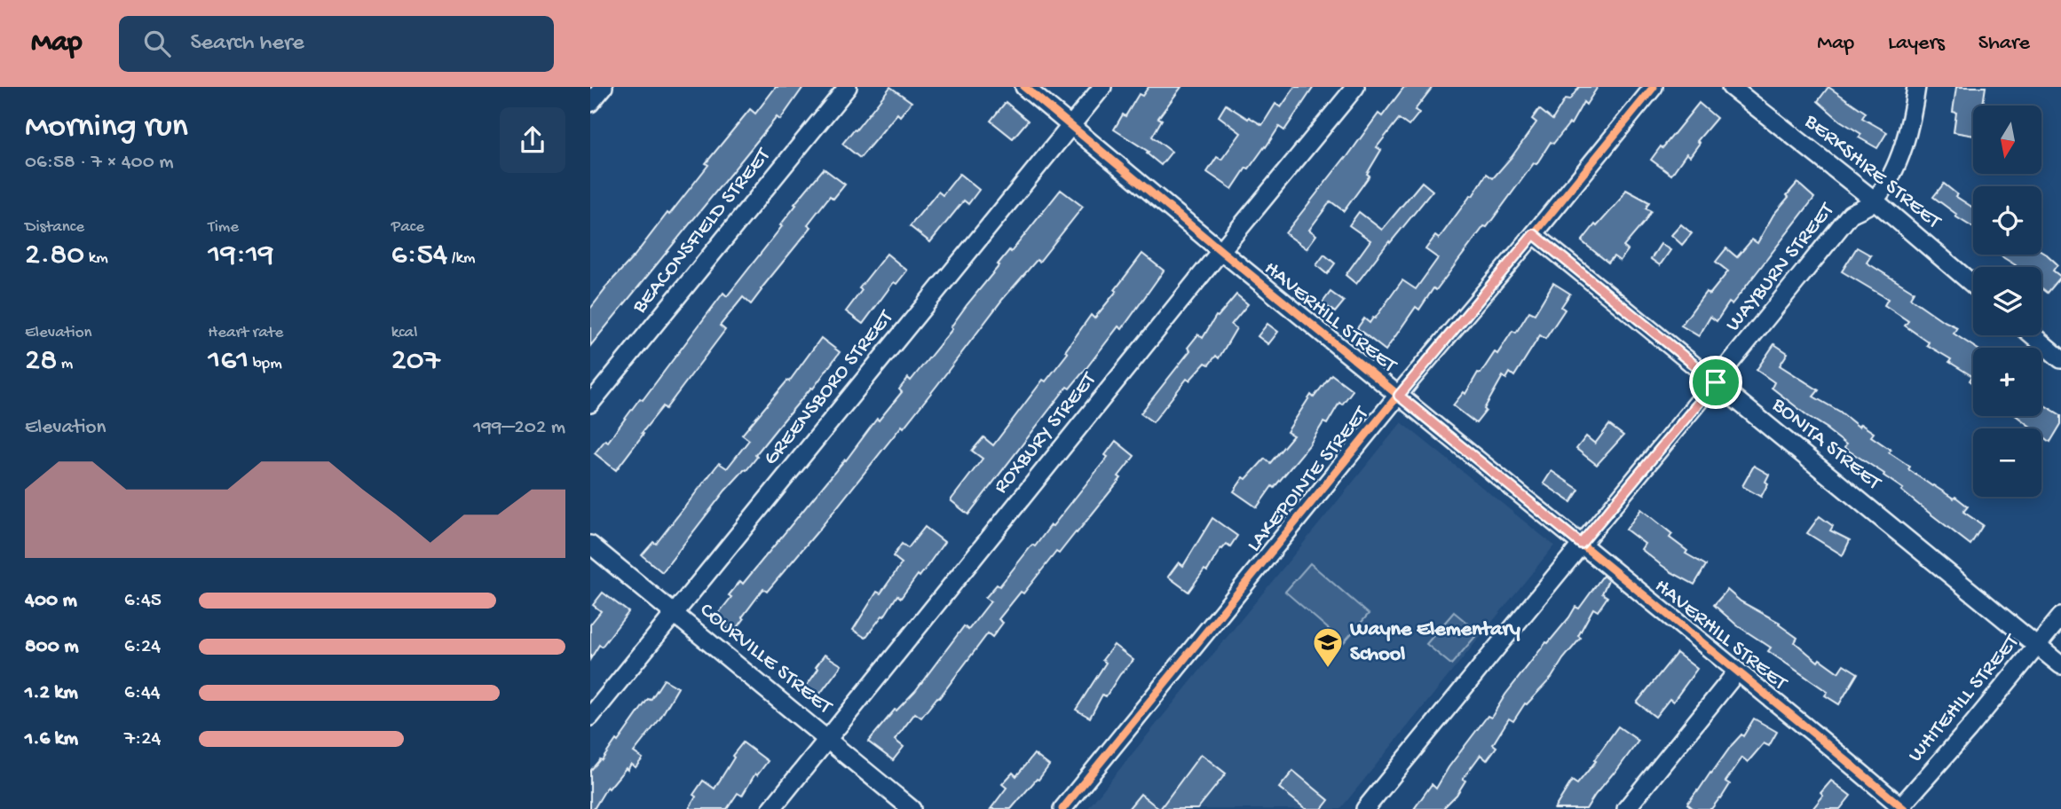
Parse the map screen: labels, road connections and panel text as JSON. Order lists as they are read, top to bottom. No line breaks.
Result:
{"streets":{"street":["BERKSHIRE STREET","BEACONSFIELD STREET","WAYBURN STREET","HAVERHILL STREET","GREENSBORO STREET","ROXBURY STREET","BONITA STREET","LAKEPOINTE STREET","COURVILLE STREET","WHITEHILL STREET"]},"crossings":[["BERKSHIRE STREET","WAYBURN STREET"],["WAYBURN STREET","HAVERHILL STREET"],["WAYBURN STREET","BONITA STREET"],["HAVERHILL STREET","GREENSBORO STREET"],["HAVERHILL STREET","ROXBURY STREET"],["HAVERHILL STREET","LAKEPOINTE STREET"],["HAVERHILL STREET","WHITEHILL STREET"],["GREENSBORO STREET","COURVILLE STREET"],["ROXBURY STREET","COURVILLE STREET"],["BONITA STREET","LAKEPOINTE STREET"],["BONITA STREET","WHITEHILL STREET"]],"places":{"school or university":["Wayne Elementary School"]},"north":"bottom","page":{"header":"Map","search":"Search here","nav":["Map","Layers","Share"],"heading":["Morning run","06:58 · 7 × 400 m"],"map_buttons":["+","−"],"stats":[["Distance","2.80 km"],["Time","19:19"],["Pace","6:54 /km"],["Elevation","28 m"],["Heart rate","161 bpm"],["kcal","207"]],"chart":["Elevation","199–202 m"],"list":[{"name":"400 m","note":"6:45"},{"name":"800 m","note":"6:24"},{"name":"1.2 km","note":"6:44"},{"name":"1.6 km","note":"7:24"}]}}
